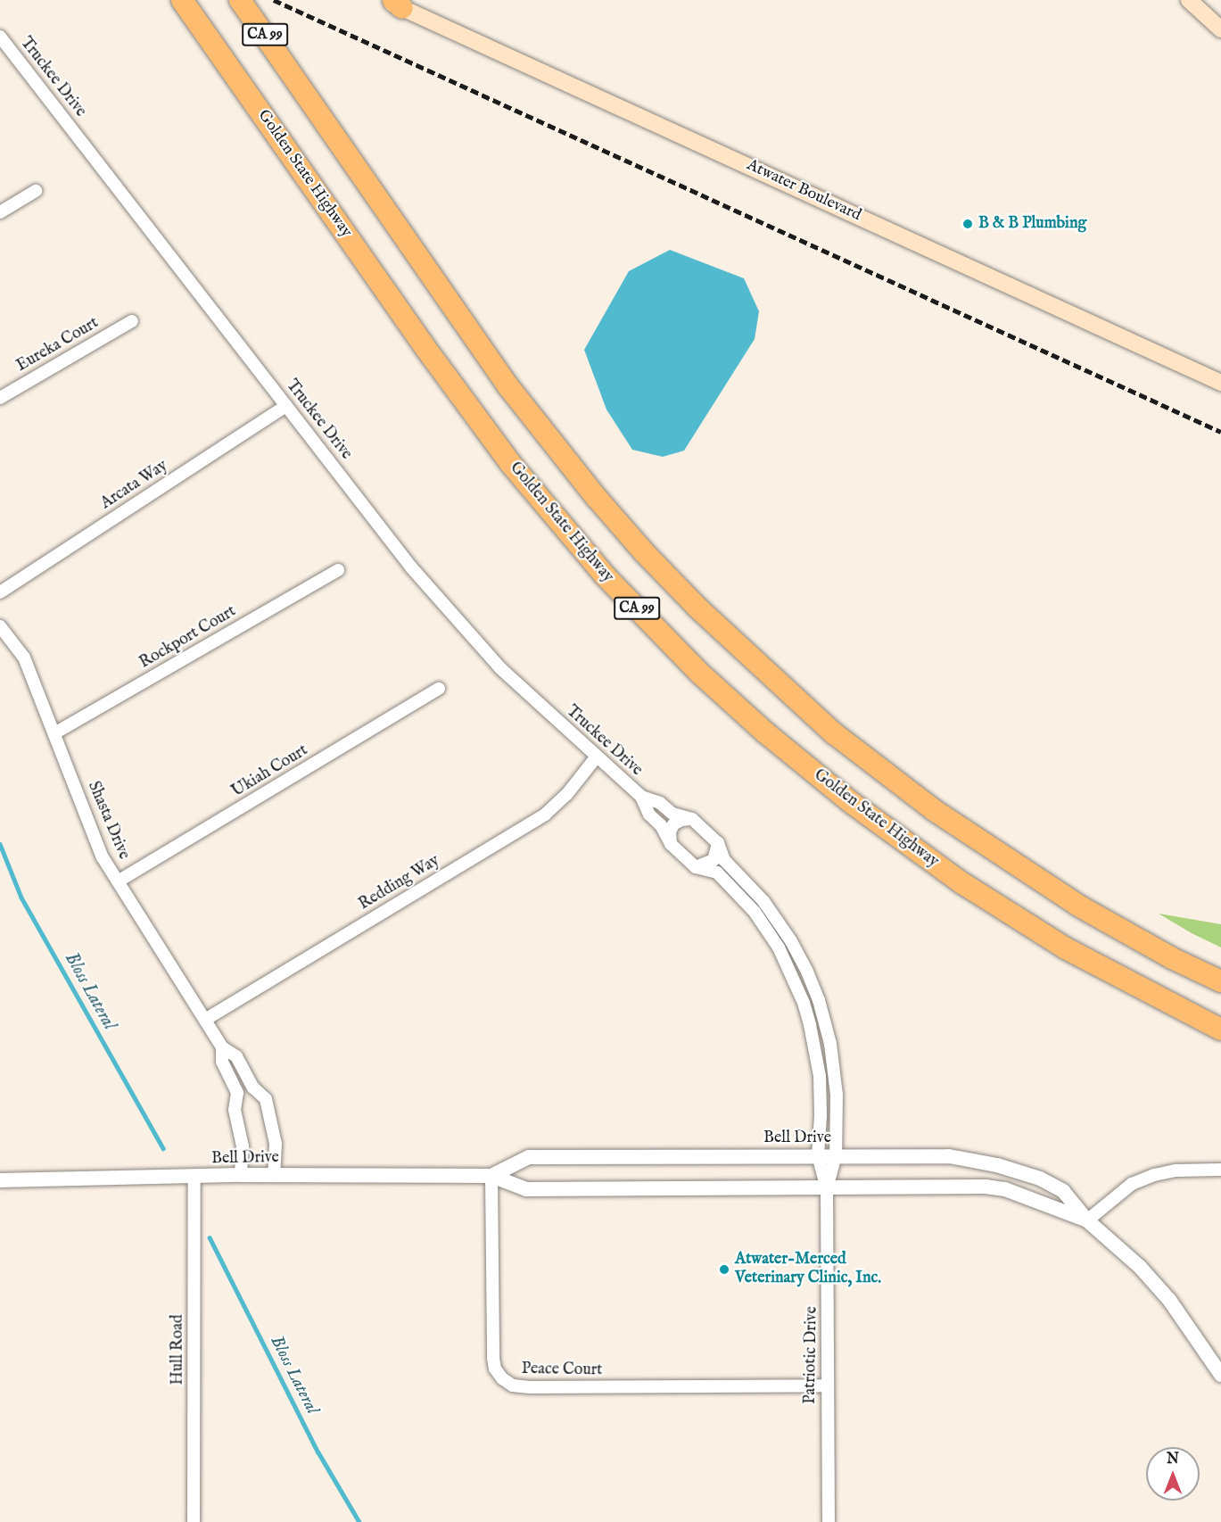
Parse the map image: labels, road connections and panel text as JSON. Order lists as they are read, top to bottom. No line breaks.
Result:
{"streets":{"highway":["CA 99","Golden State Highway"],"main road":["Atwater Boulevard"],"street":["Truckee Drive","Eureka Court","Arcata Way","Rockport Court","Ukiah Court","Shasta Drive","Redding Way","Bell Drive","Hull Road","Patriotic Drive","Peace Court"]},"crossings":[["Truckee Drive","Arcata Way"],["Truckee Drive","Redding Way"],["Truckee Drive","Bell Drive"],["Truckee Drive","Patriotic Drive"],["Rockport Court","Shasta Drive"],["Ukiah Court","Shasta Drive"],["Shasta Drive","Redding Way"],["Shasta Drive","Bell Drive"],["Bell Drive","Hull Road"],["Bell Drive","Patriotic Drive"],["Bell Drive","Peace Court"],["Patriotic Drive","Peace Court"]],"water":["Bloss Lateral"],"places":["B & B Plumbing","Atwater-Merced Veterinary Clinic, Inc."],"north":"top"}
